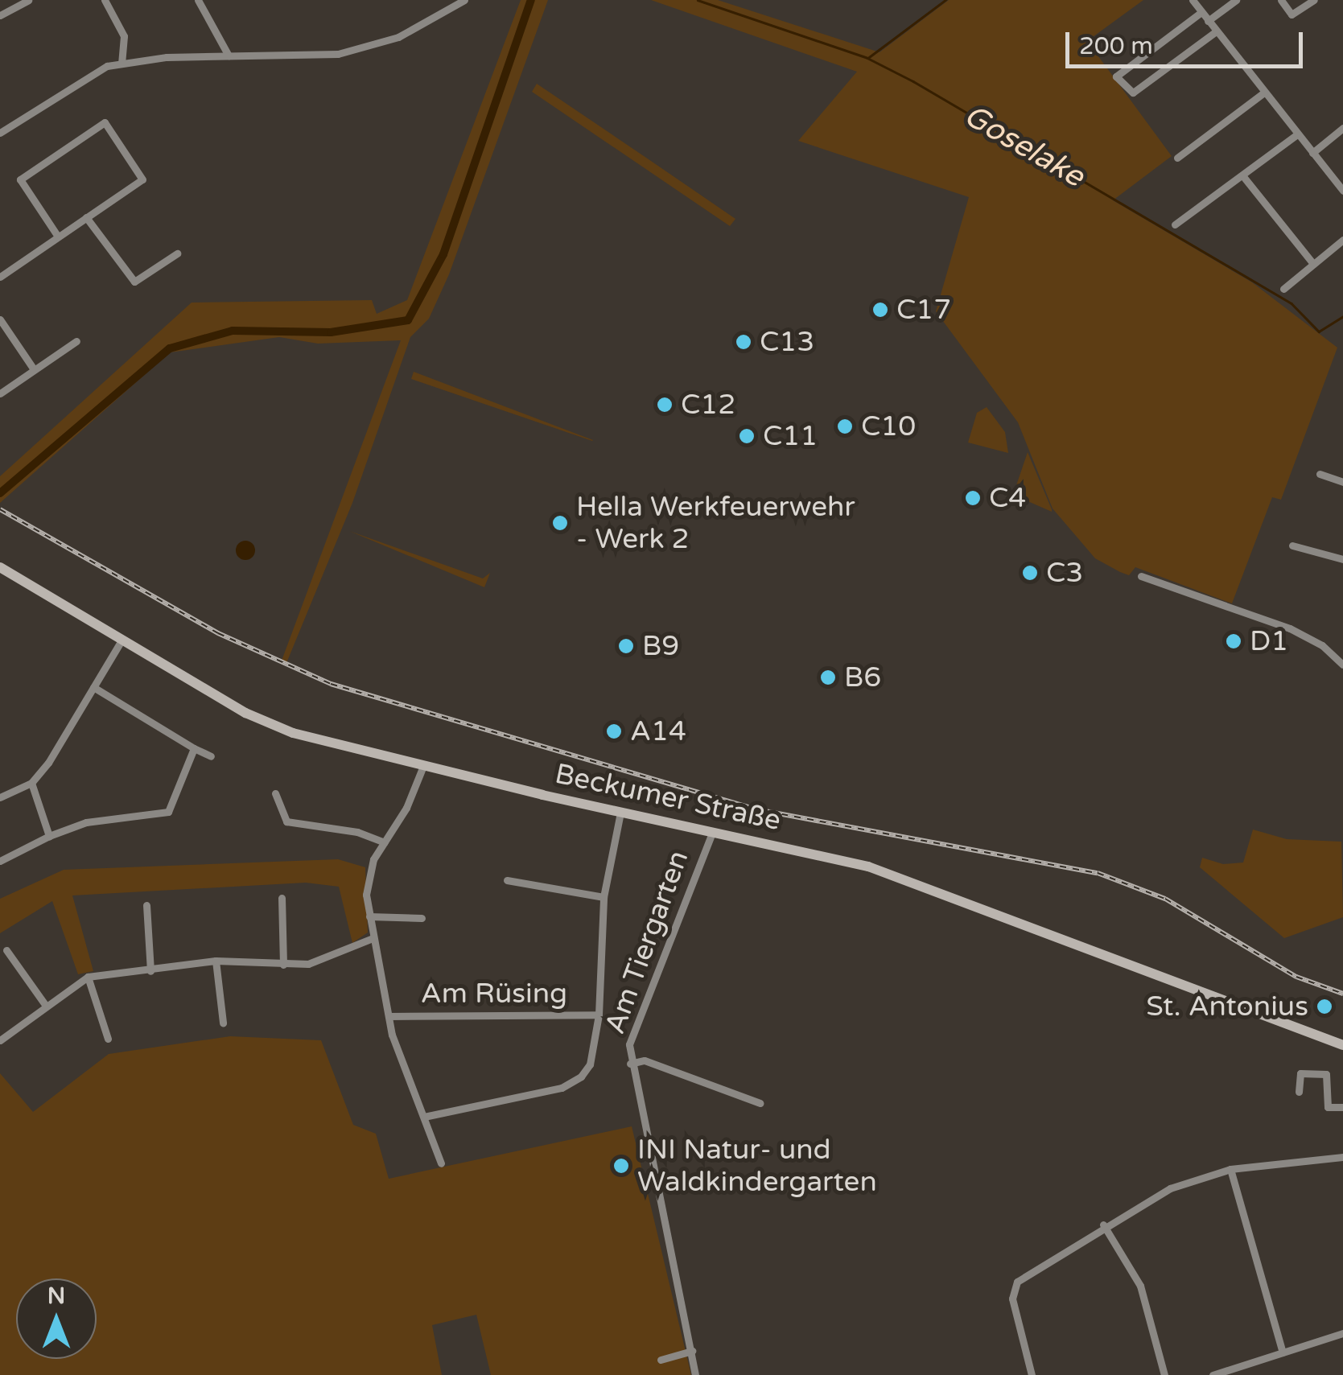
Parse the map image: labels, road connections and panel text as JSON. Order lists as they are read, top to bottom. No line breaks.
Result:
{"streets":{"main road":["Beckumer Straße"],"street":["Am Tiergarten","Am Rüsing"]},"crossings":[["Beckumer Straße","Am Tiergarten"],["Beckumer Straße","Am Rüsing"]],"water":["Goselake"],"places":["C17","C13","C12","C10","C11","C4","Hella Werkfeuerwehr - Werk 2","C3","D1","B9","B6","A14","St. Antonius","INI Natur- und Waldkindergarten"],"scale_bar":"200 m","north":"top"}
